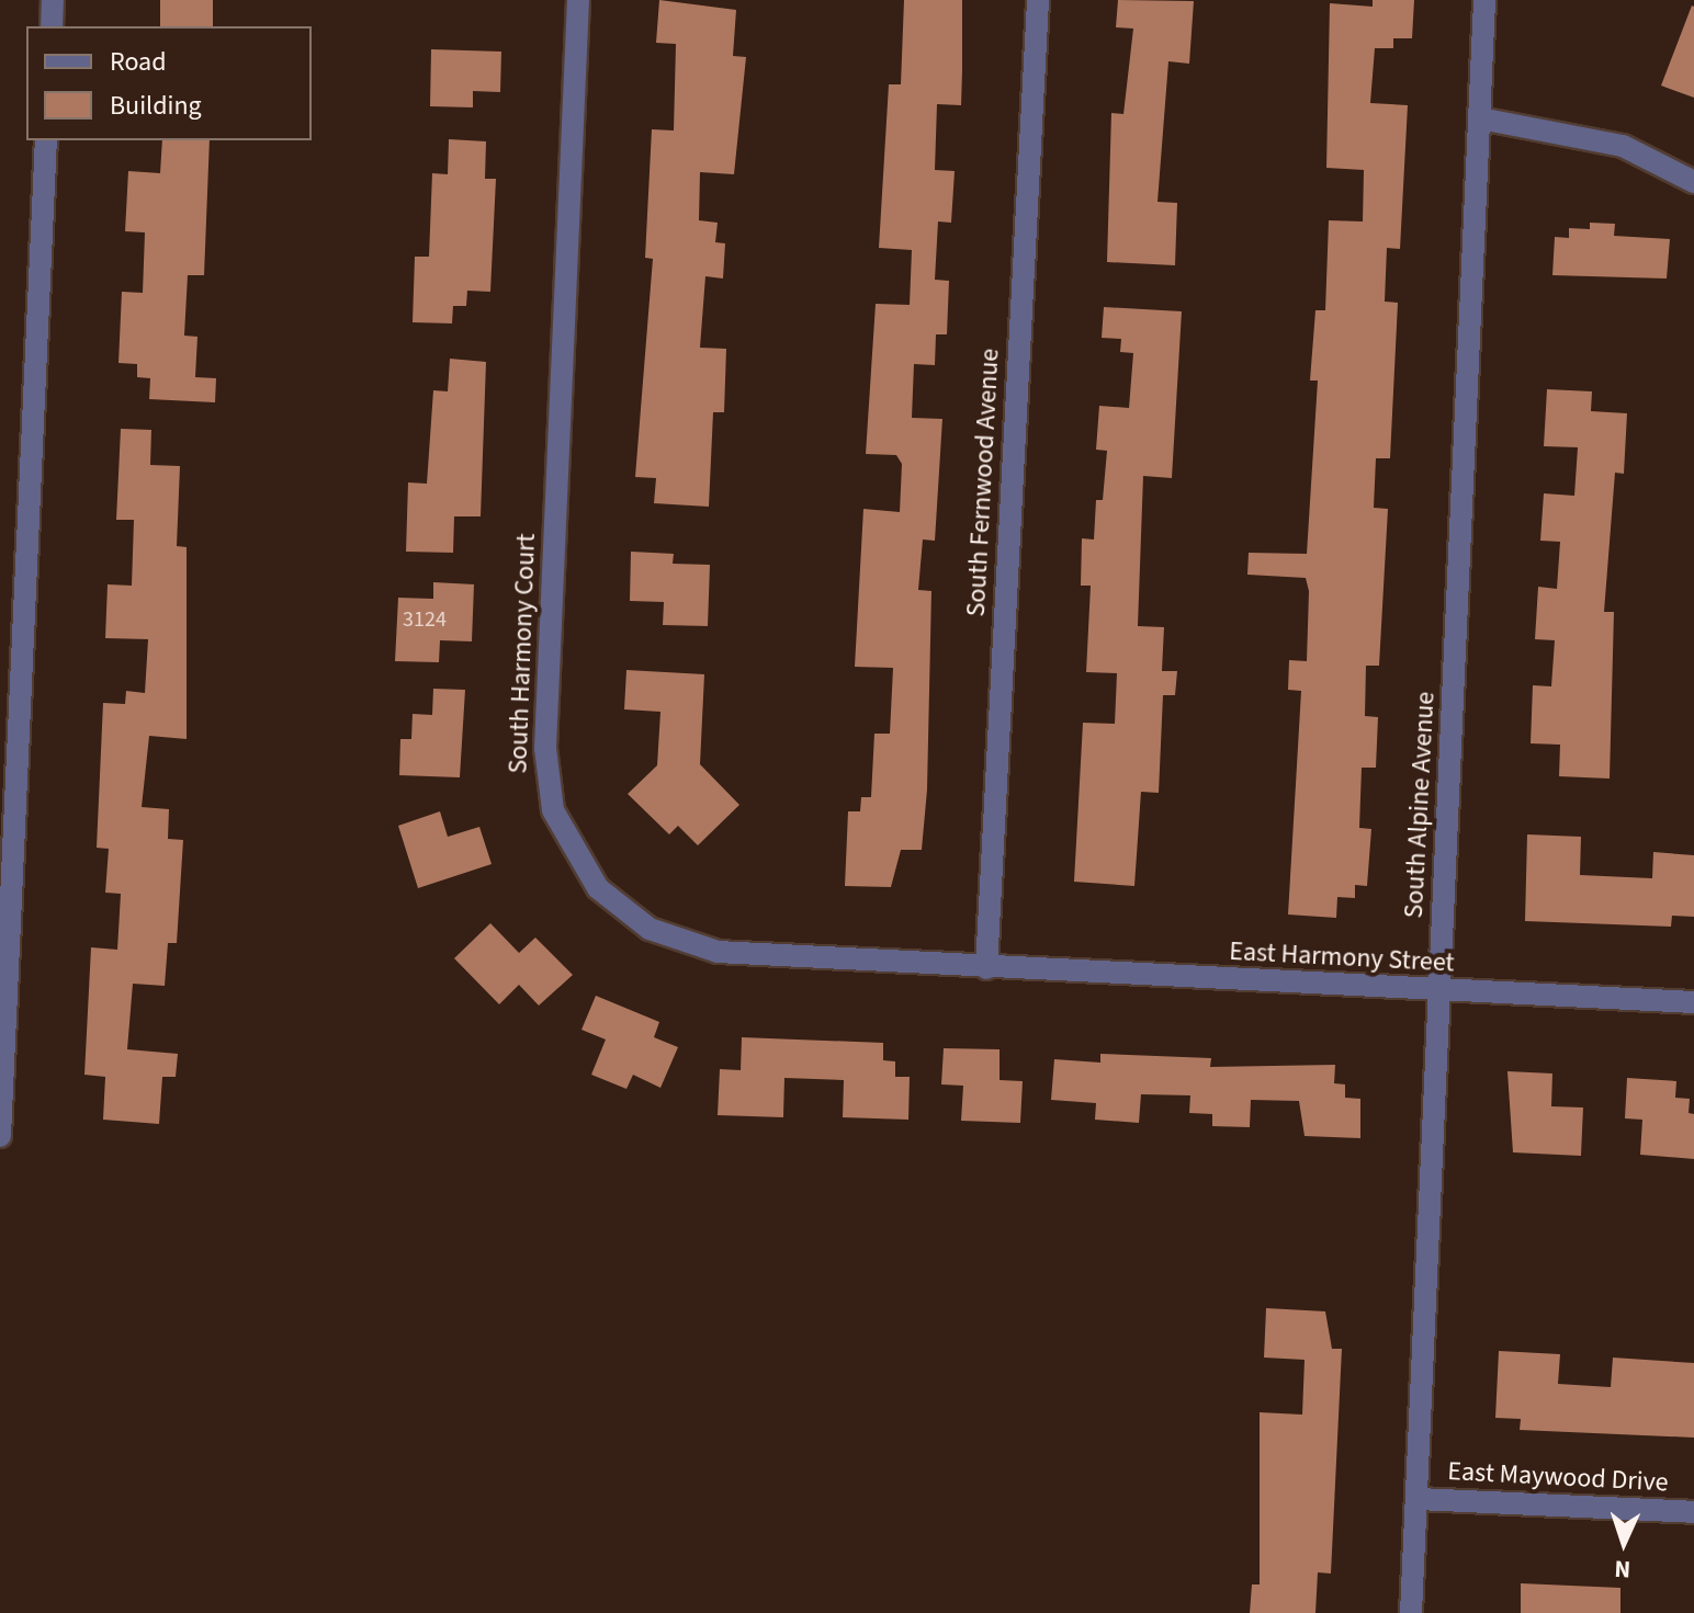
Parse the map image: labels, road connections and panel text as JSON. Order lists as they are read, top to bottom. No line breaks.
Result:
{"streets":{"street":["South Fernwood Avenue","South Harmony Court","South Alpine Avenue","East Harmony Street","East Maywood Drive"]},"crossings":[["South Fernwood Avenue","South Harmony Court"],["South Fernwood Avenue","East Harmony Street"],["South Harmony Court","East Harmony Street"],["South Alpine Avenue","East Harmony Street"],["South Alpine Avenue","East Maywood Drive"]],"house_numbers":["3124"],"legend":["Road","Building"],"north":"bottom"}
